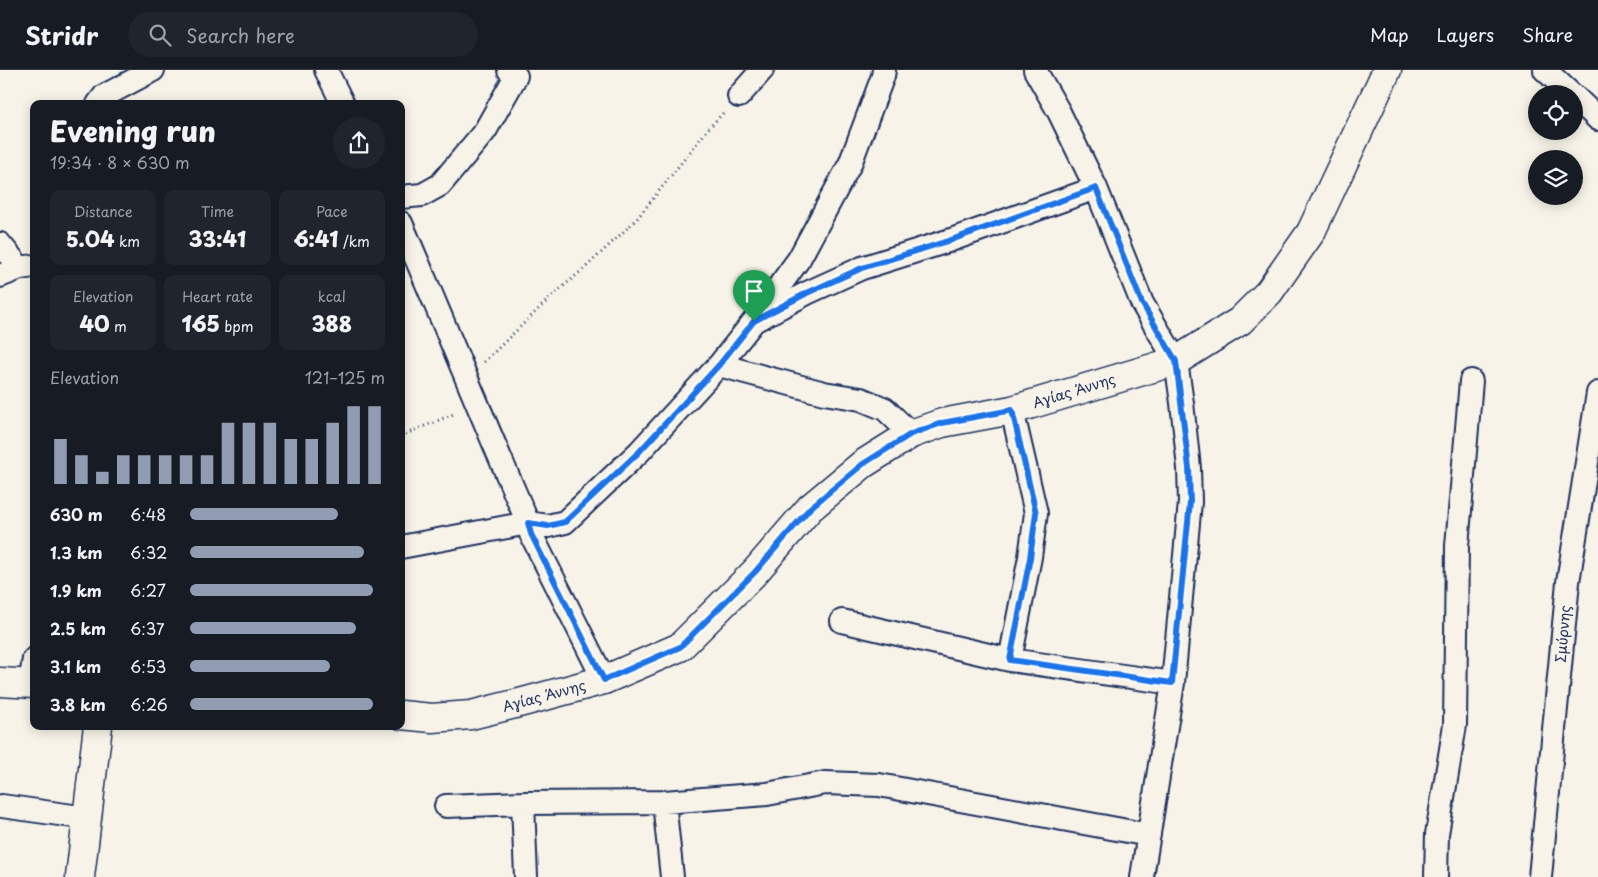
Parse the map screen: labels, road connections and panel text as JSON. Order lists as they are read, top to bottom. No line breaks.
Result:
{"streets":{"street":["Αγίας Άννης","Σμύρνης"]},"page":{"header":"Stridr","search":"Search here","nav":["Map","Layers","Share"],"heading":["Evening run","19:34 · 8 × 630 m"],"stats":[["Distance","5.04 km"],["Time","33:41"],["Pace","6:41 /km"],["Elevation","40 m"],["Heart rate","165 bpm"],["kcal","388"]],"chart":["Elevation","121–125 m"],"list":[{"name":"630 m","note":"6:48"},{"name":"1.3 km","note":"6:32"},{"name":"1.9 km","note":"6:27"},{"name":"2.5 km","note":"6:37"},{"name":"3.1 km","note":"6:53"},{"name":"3.8 km","note":"6:26"}]}}
